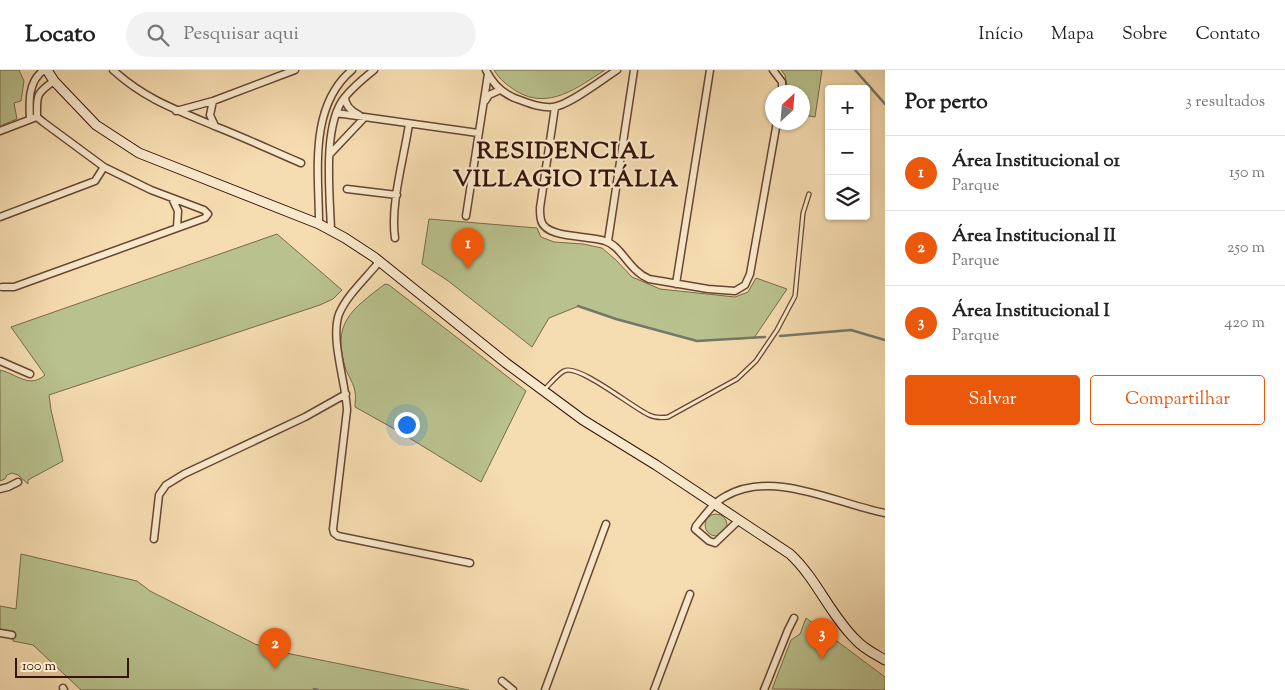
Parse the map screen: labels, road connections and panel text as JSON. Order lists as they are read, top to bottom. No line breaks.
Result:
{"districts":["RESIDENCIAL VILLAGIO ITÁLIA"],"scale_bar":"100 m","north":"top right","page":{"header":"Locato","search":"Pesquisar aqui","nav":["Início","Mapa","Sobre","Contato"],"heading":["Por perto","3 resultados"],"map_buttons":["+","−"],"list":[{"mark":"1","name":"Área Institucional 01","note":"Parque","value":"150 m"},{"mark":"2","name":"Área Institucional II","note":"Parque","value":"250 m"},{"mark":"3","name":"Área Institucional I","note":"Parque","value":"420 m"}],"pins":["1","3","2"],"buttons":["Salvar","Compartilhar"],"scale":"100 m"}}
